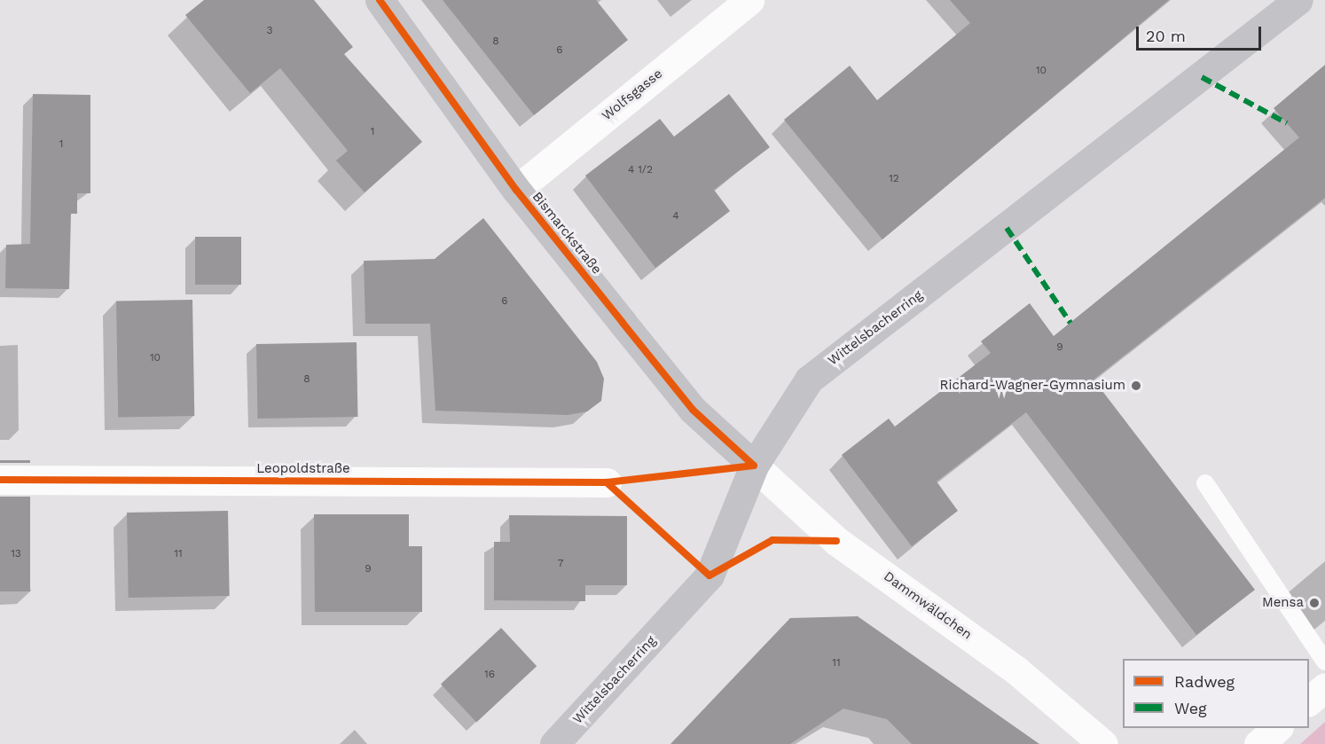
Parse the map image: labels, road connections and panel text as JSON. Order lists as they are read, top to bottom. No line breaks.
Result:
{"streets":{"main road":["Bismarckstraße","Wittelsbacherring"],"street":["Wolfsgasse","Leopoldstraße","Dammwäldchen"]},"crossings":[["Wolfsgasse","Bismarckstraße"],["Bismarckstraße","Wittelsbacherring"],["Bismarckstraße","Dammwäldchen"],["Wittelsbacherring","Dammwäldchen"]],"places":["Richard-Wagner-Gymnasium","Mensa"],"house_numbers":["3","8","6","10","1","1","4 1/2","12","4","6","9","10","8","13","11","7","9","11","16"],"legend":["Radweg","Weg"],"scale_bar":"20 m"}
